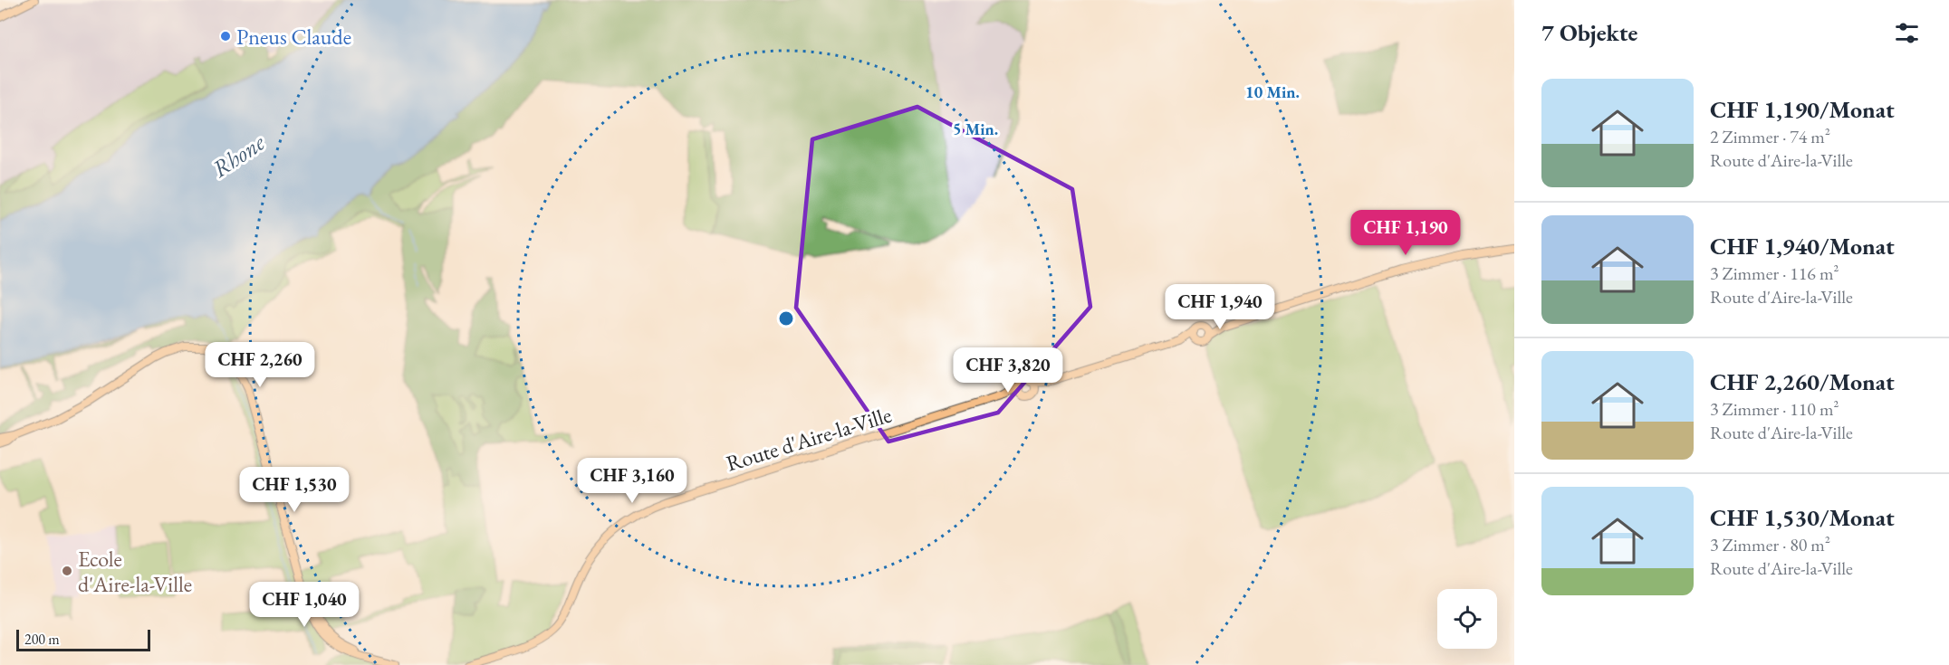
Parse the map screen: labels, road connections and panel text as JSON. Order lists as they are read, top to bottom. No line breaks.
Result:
{"streets":{"main road":["Route d'Aire-la-Ville"]},"water":["Rhone"],"places":["Pneus Claude","Ecole d'Aire-la-Ville"],"scale_bar":"200 m","page":{"heading":"7 Objekte","list":[{"name":"CHF 1,190/Monat","note":"2 Zimmer · 74 m² · Route d'Aire-la-Ville"},{"name":"CHF 1,940/Monat","note":"3 Zimmer · 116 m² · Route d'Aire-la-Ville"},{"name":"CHF 2,260/Monat","note":"3 Zimmer · 110 m² · Route d'Aire-la-Ville"},{"name":"CHF 1,530/Monat","note":"3 Zimmer · 80 m² · Route d'Aire-la-Ville"}],"price":["CHF 1,190","CHF 1,940","CHF 2,260","CHF 3,820","CHF 3,160","CHF 1,530","CHF 1,040"],"scale":"200 m"},"rings":["10 Min.","5 Min."]}
